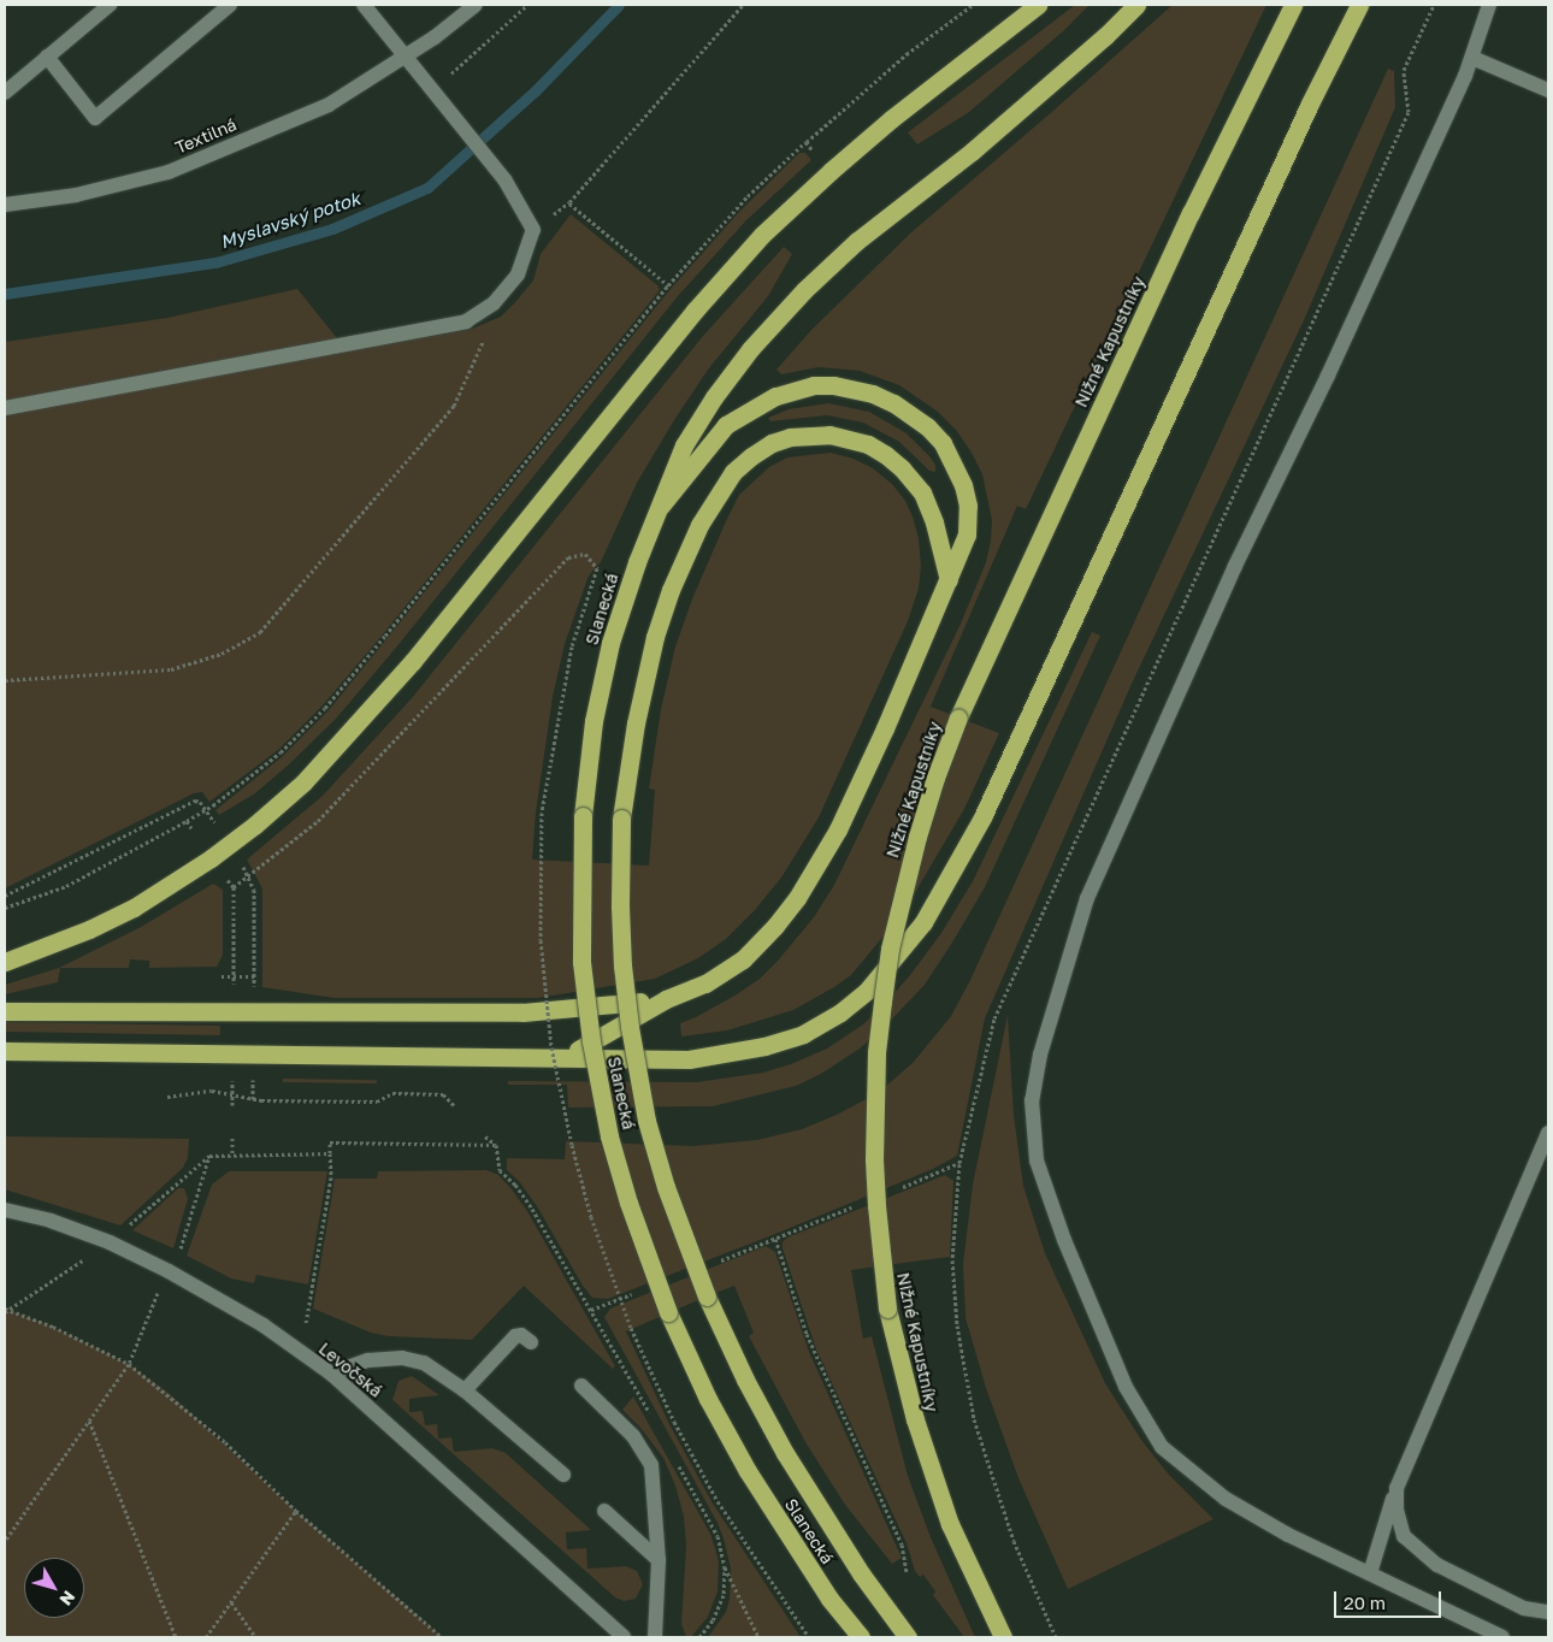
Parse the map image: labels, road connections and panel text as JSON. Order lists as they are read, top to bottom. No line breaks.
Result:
{"streets":{"highway":["Nižné Kapustníky","Slanecká"],"street":["Textilná","Levočská"]},"water":["Myslavský potok"],"scale_bar":"20 m","north":"bottom right"}
